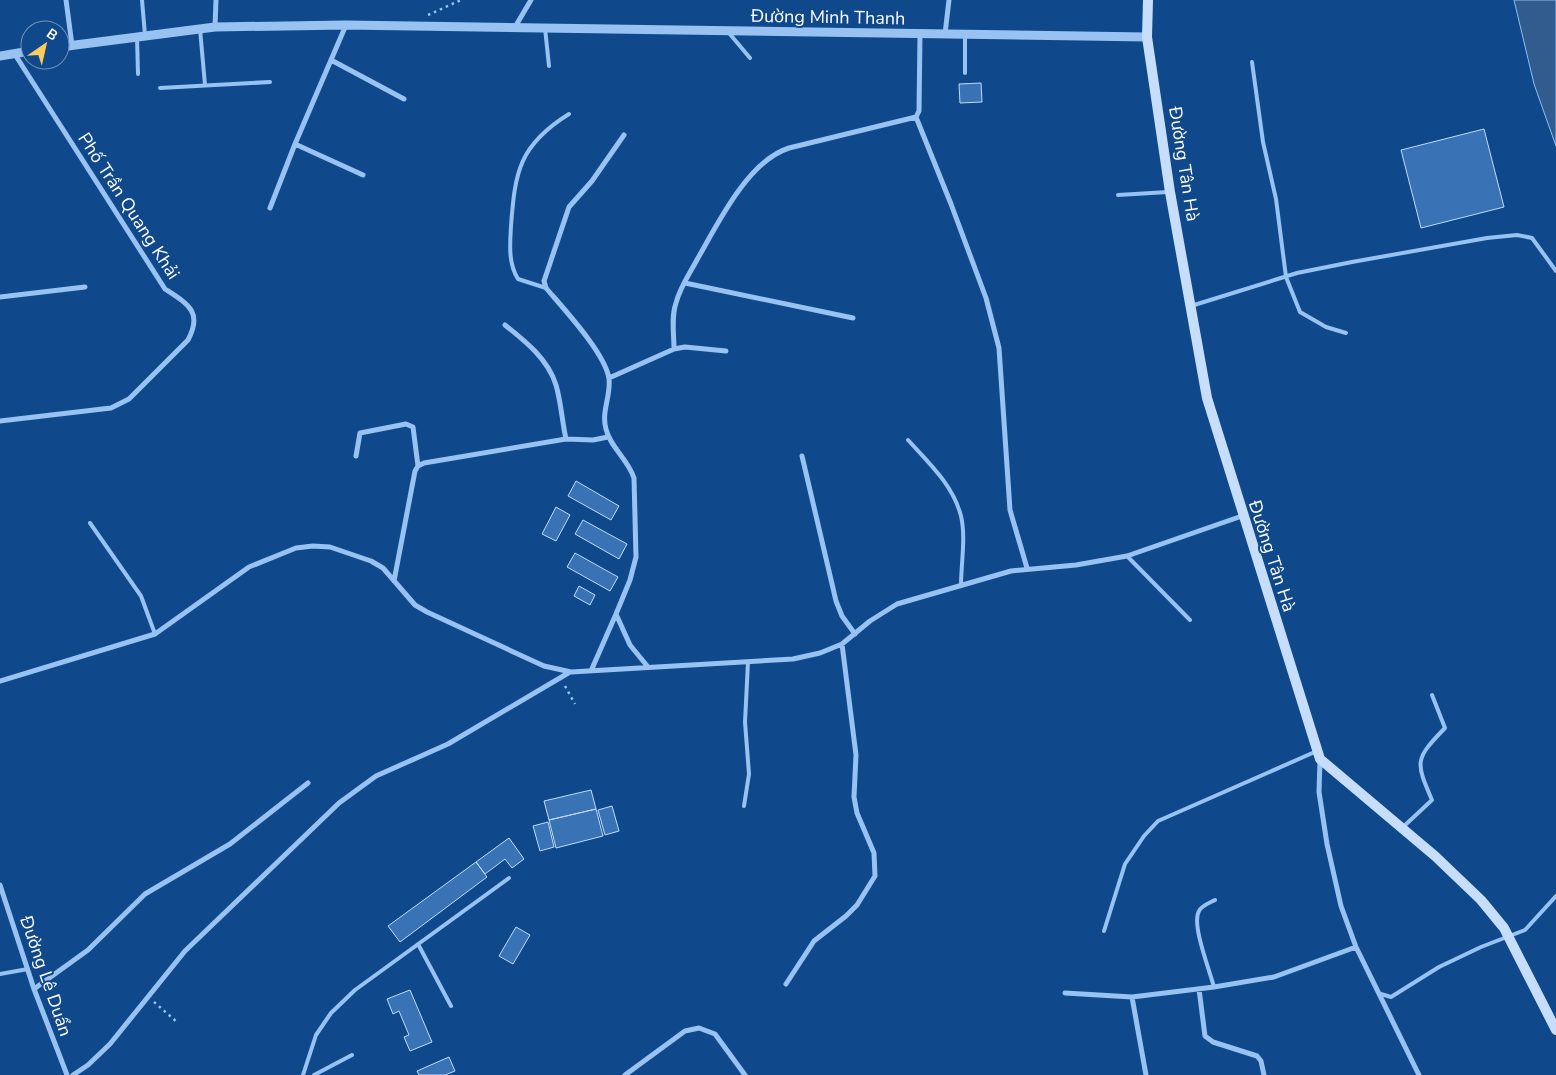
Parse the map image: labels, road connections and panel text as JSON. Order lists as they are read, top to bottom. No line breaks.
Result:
{"streets":{"main road":["Đường Tân Hà"],"street":["Đường Minh Thanh","Phố Trần Quang Khải","Đường Lê Duẩn"]},"crossings":[["Đường Minh Thanh","Đường Tân Hà"]],"north":"top right"}
